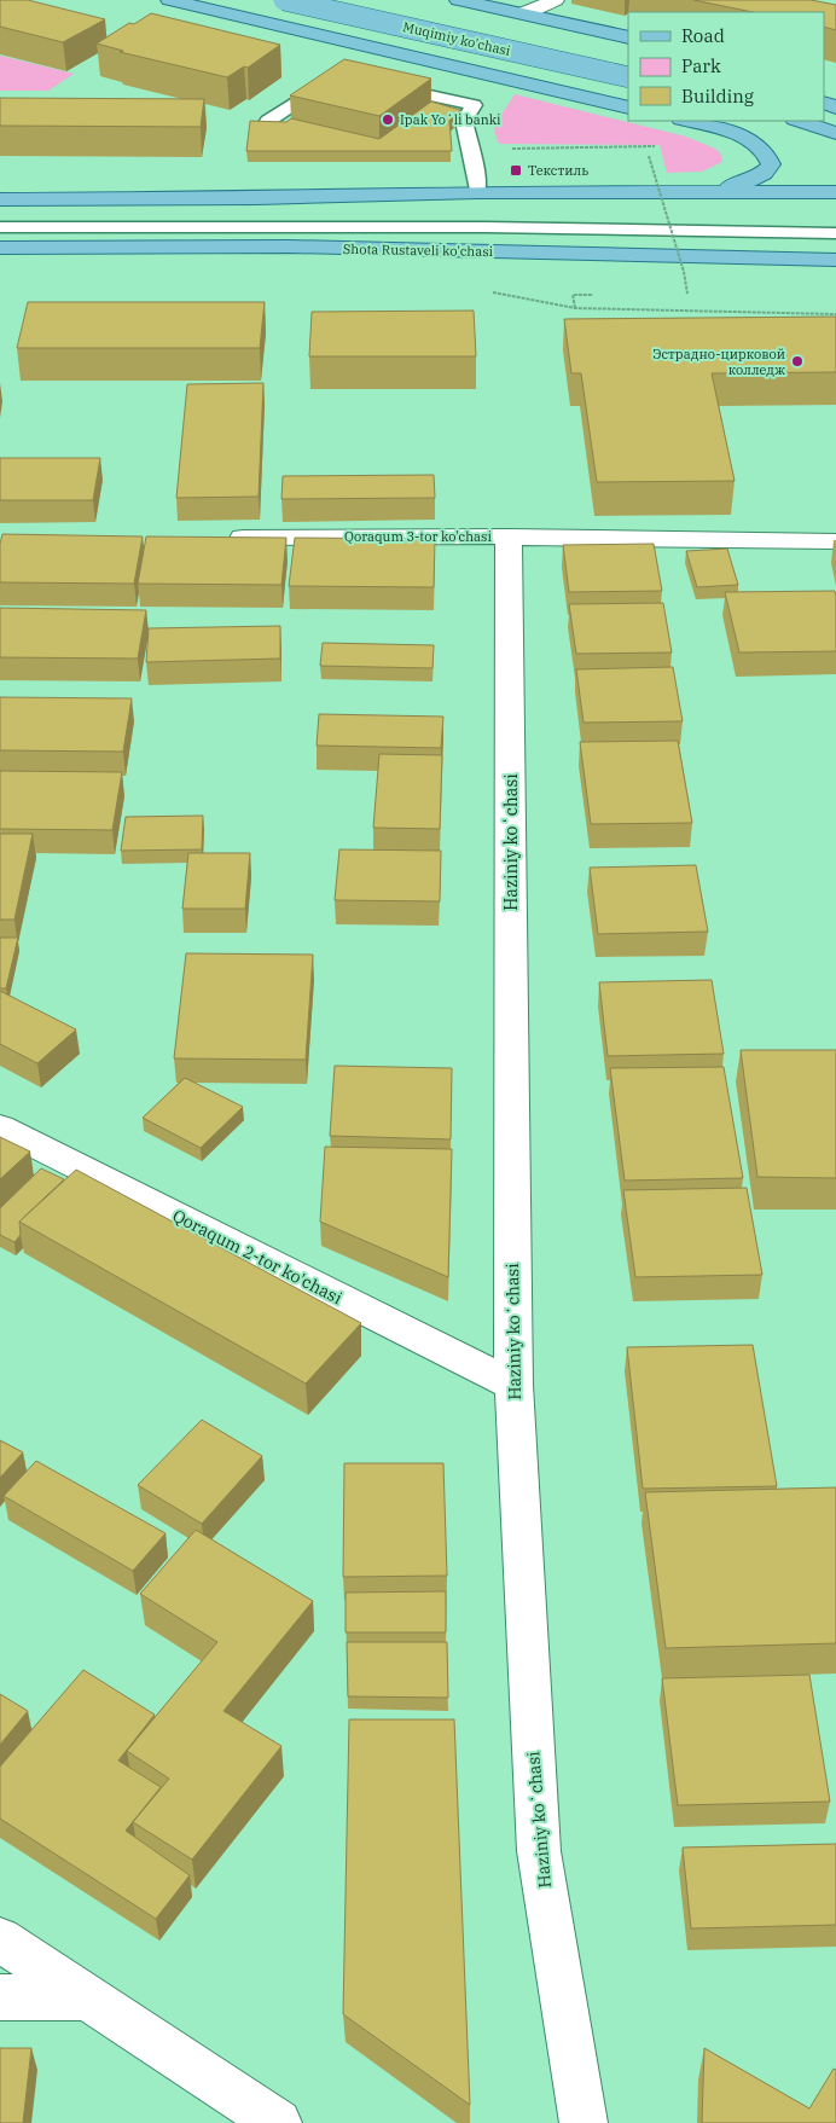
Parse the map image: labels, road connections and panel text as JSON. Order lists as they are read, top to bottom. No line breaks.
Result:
{"streets":{"main road":["Muqimiy ko'chasi","Shota Rustaveli ko'chasi"],"street":["Qoraqum 3-tor ko'chasi","Haziniy koʻchasi","Qoraqum 2-tor ko'chasi"]},"crossings":[["Qoraqum 3-tor ko'chasi","Haziniy koʻchasi"],["Haziniy koʻchasi","Qoraqum 2-tor ko'chasi"]],"places":{"other":["Ipak Yoʻli banki","Эстрадно-цирковой колледж"],"transit":["Текстиль"]},"legend":["Road","Park","Building"]}
